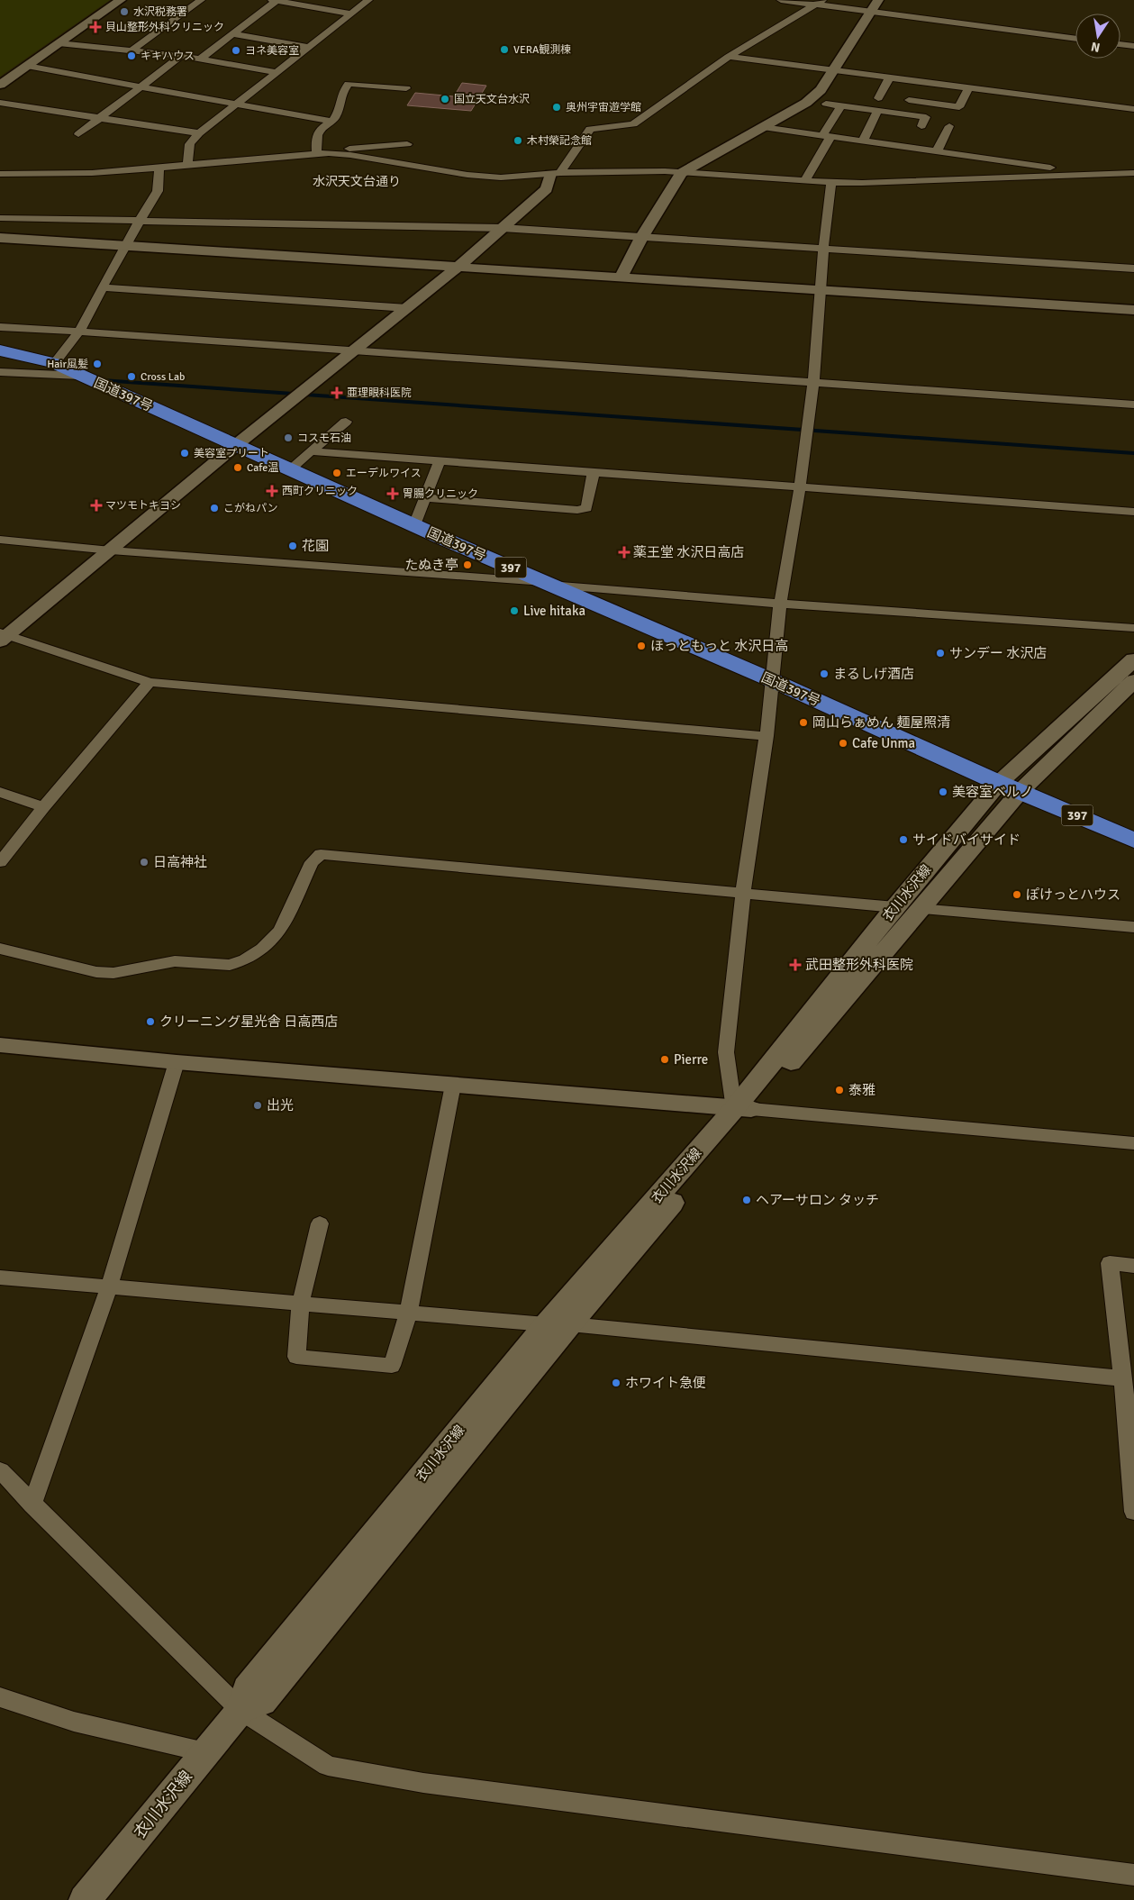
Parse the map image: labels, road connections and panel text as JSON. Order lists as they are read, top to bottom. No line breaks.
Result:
{"streets":{"highway":["国道397号","397"],"main road":["衣川水沢線"]},"crossings":[["国道397号","衣川水沢線"]],"districts":["水沢天文台通り"],"places":{"other":["水沢税務署","VERA観測棟","ヨネ美容室","キキハウス","国立天文台水沢","奥州宇宙遊学館","木村榮記念館","Hair風髪","Cross Lab","コスモ石油","美容室プリート","Cafe温","エーデルワイス","こがねパン","花園","たぬき亭","Live hitaka","ほっともっと 水沢日高","サンデー 水沢店","まるしげ酒店","岡山らぁめん 麺屋照清","Cafe Unma","美容室ベルノ","サイドバイサイド","日高神社","ぽけっとハウス","クリーニング星光舎 日高西店","Pierre","泰雅","出光","ヘアーサロン タッチ","ホワイト急便"],"health":["貝山整形外科クリニック","亜理眼科医院","西町クリニック","胃腸クリニック","マツモトキヨシ","薬王堂 水沢日高店","武田整形外科医院"]},"north":"bottom"}
